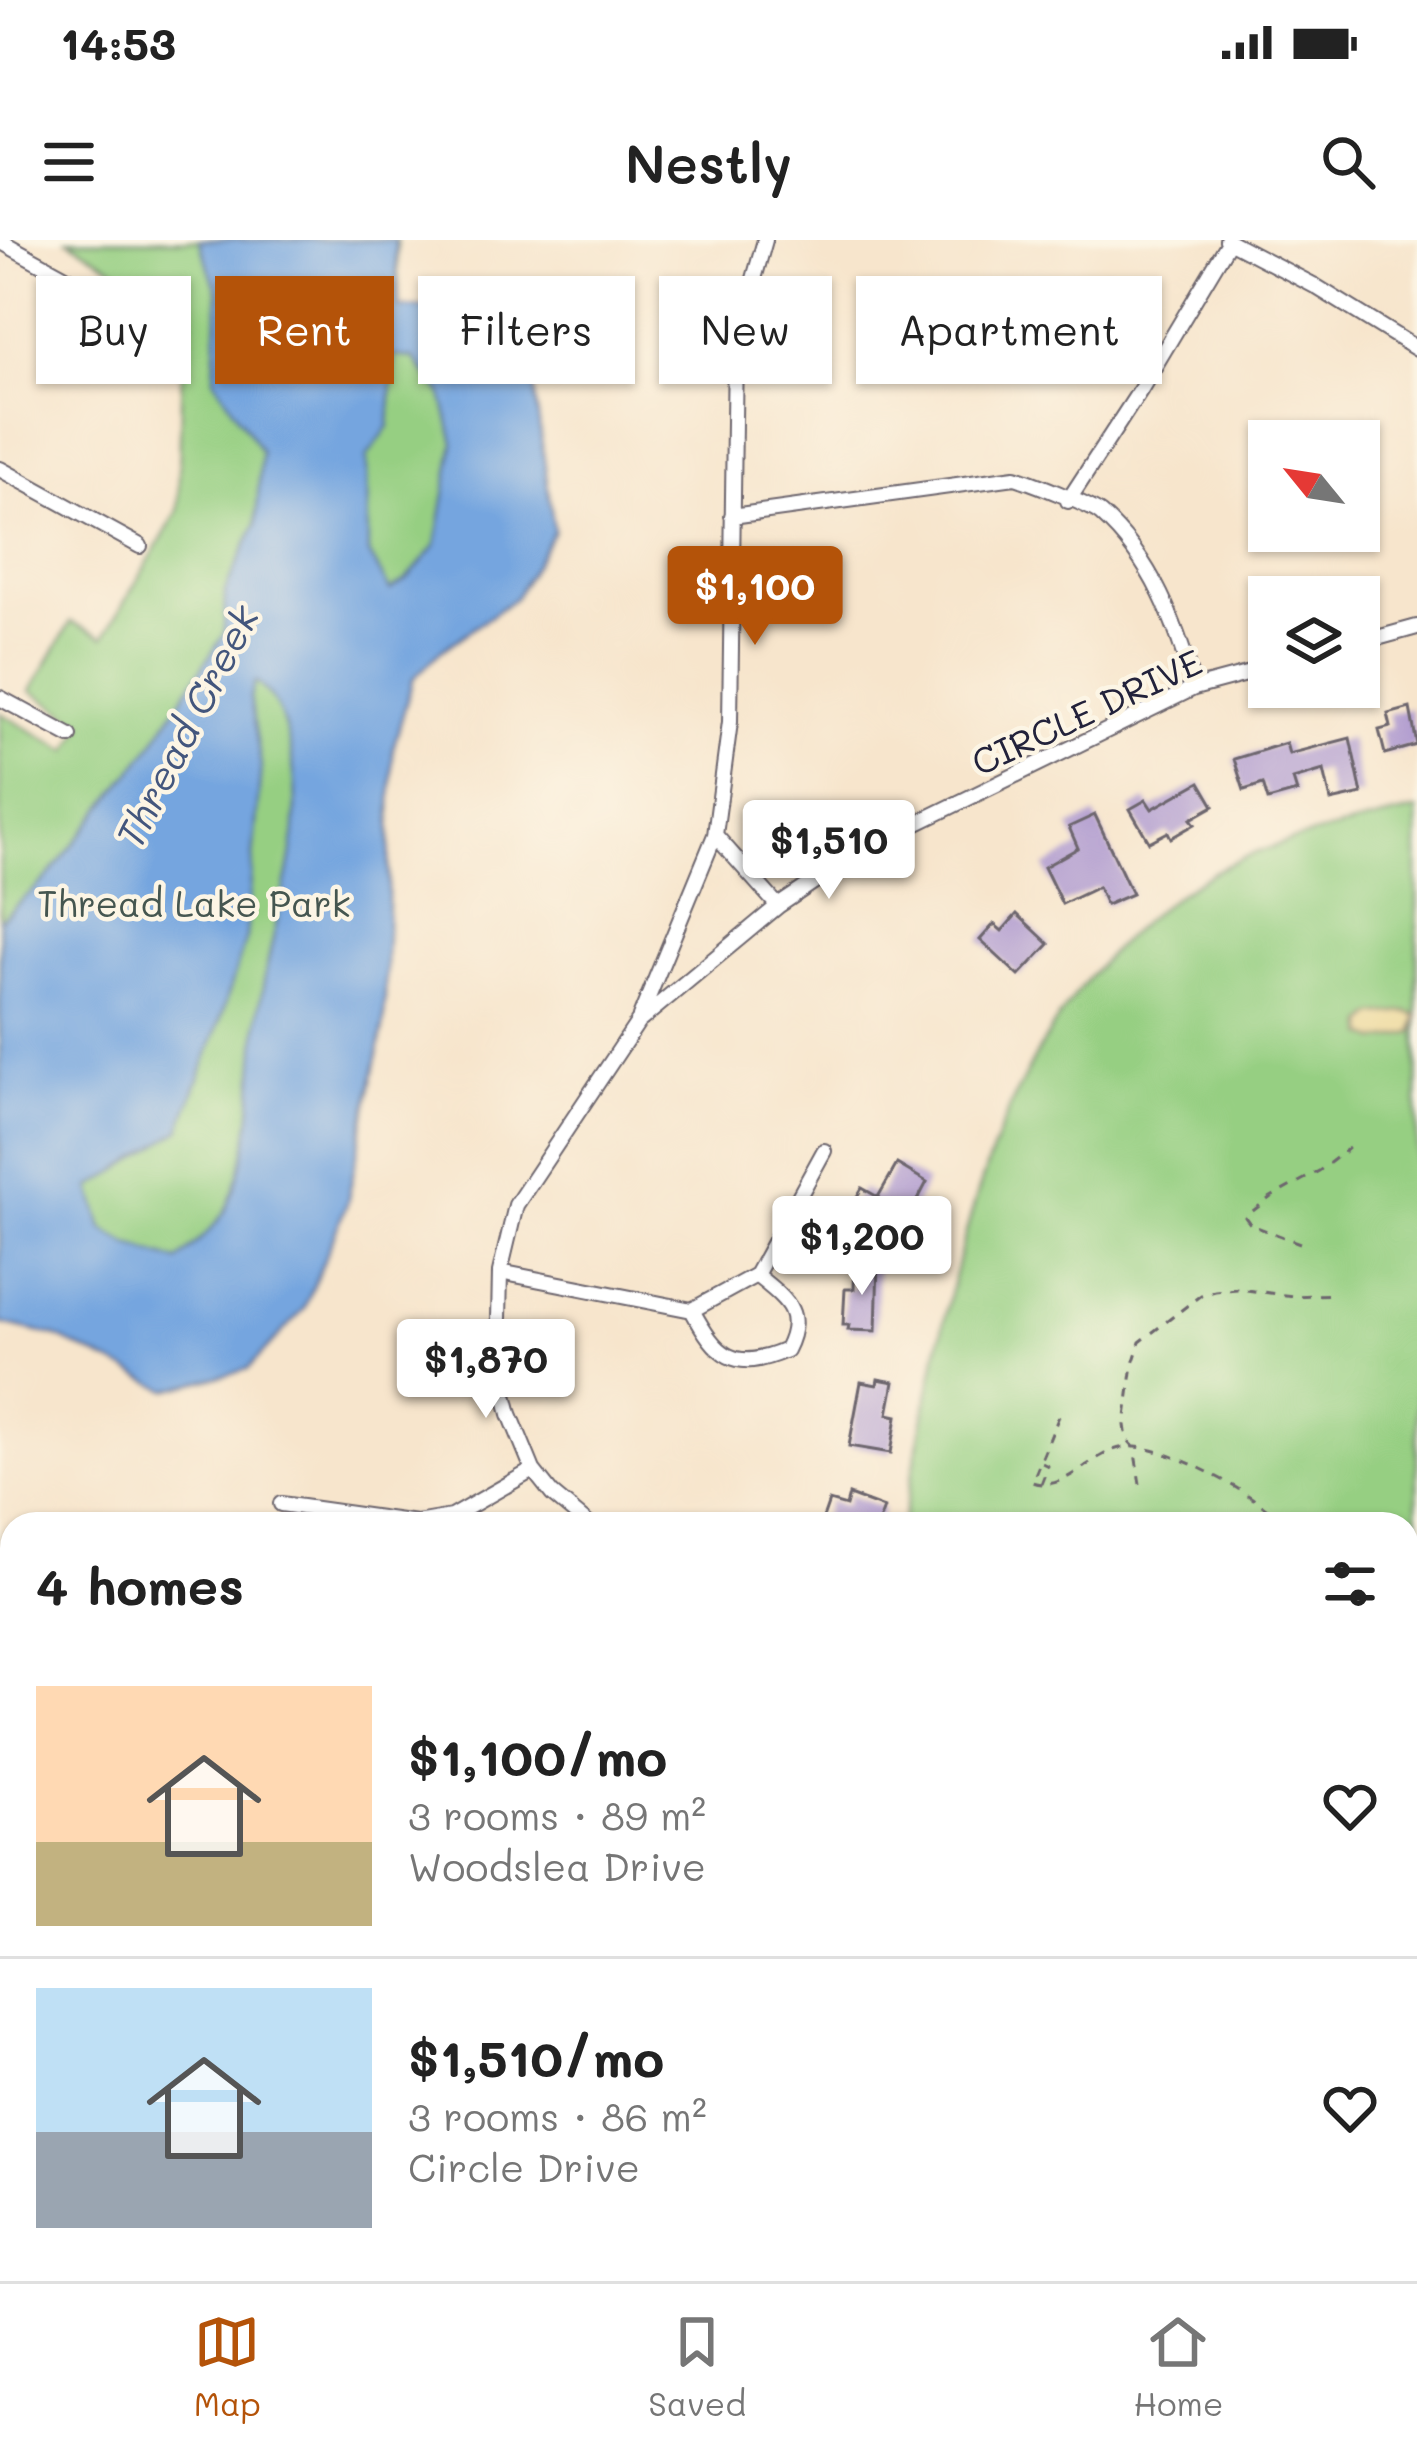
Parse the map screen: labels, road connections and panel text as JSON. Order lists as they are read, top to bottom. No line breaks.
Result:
{"streets":{"street":["CIRCLE DRIVE"]},"water":["Thread Creek"],"parks":["Thread Lake Park"],"north":"top left","page":{"status":"14:53","header":"Nestly","chip":["Buy","Rent","Filters","New","Apartment"],"price":["$1,100","$1,510","$1,200","$1,870"],"heading":"4 homes","list":[{"name":"$1,100/mo","note":"3 rooms · 89 m² · Woodslea Drive"},{"name":"$1,510/mo","note":"3 rooms · 86 m² · Circle Drive"}],"tabs":["Map","Saved","Home"]}}
